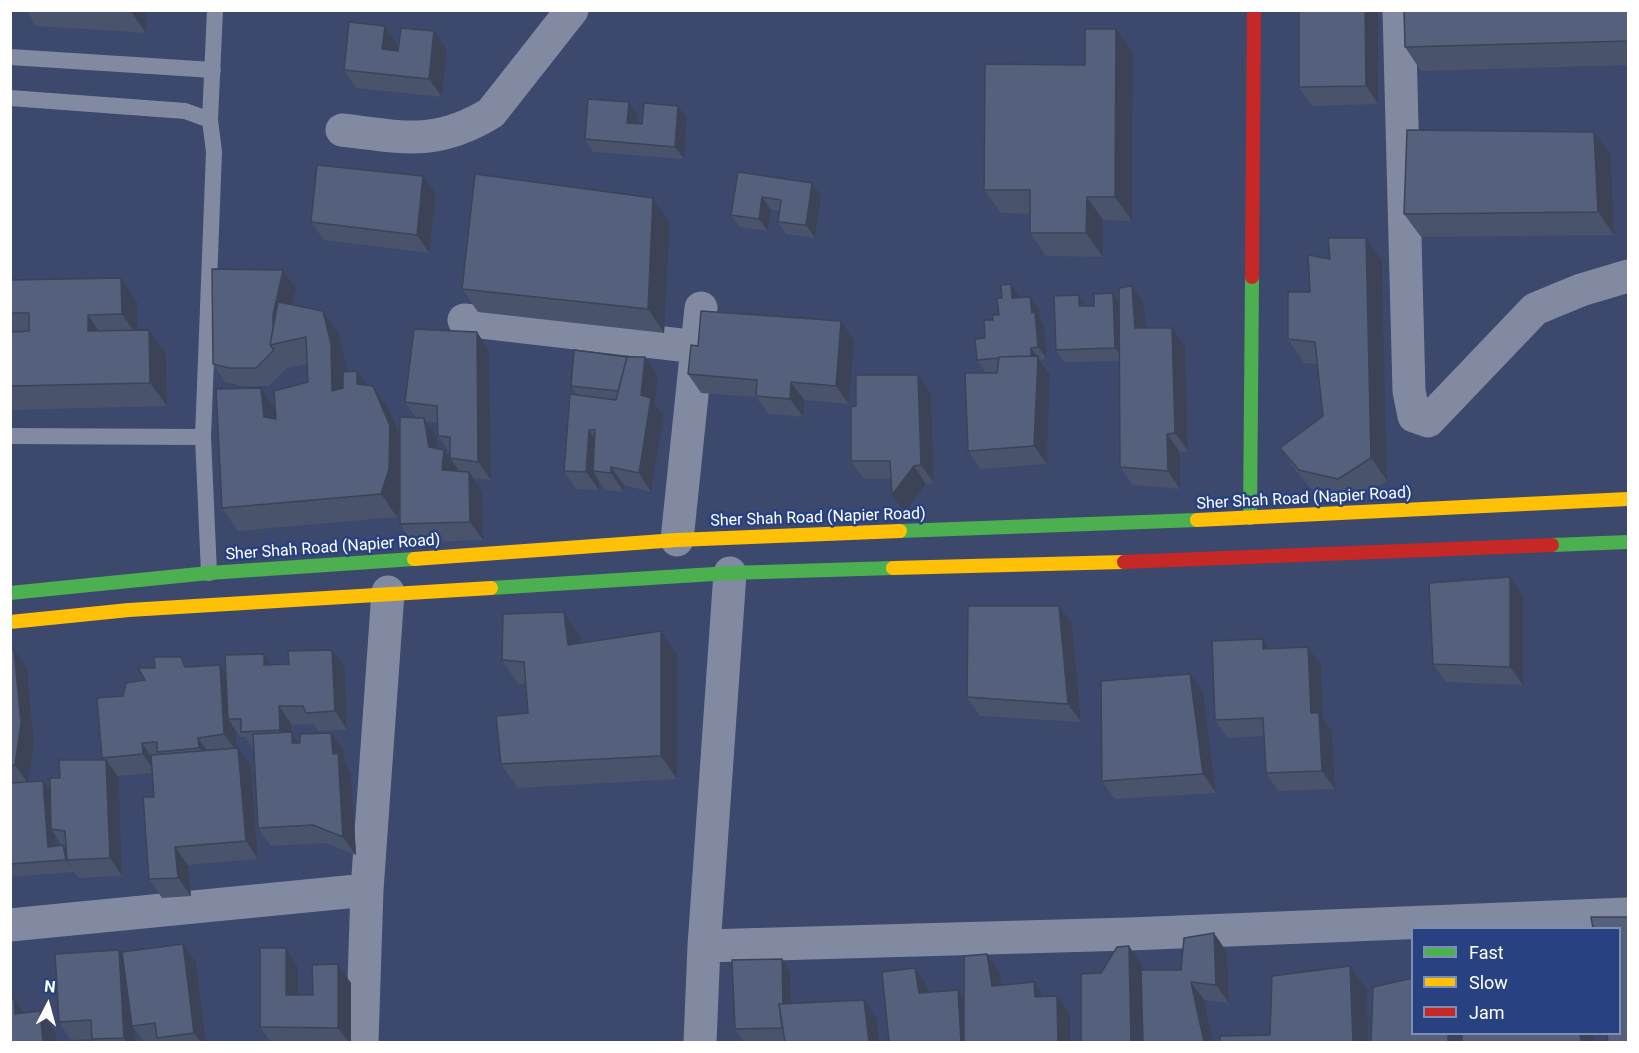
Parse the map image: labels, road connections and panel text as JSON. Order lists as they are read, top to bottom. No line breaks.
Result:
{"streets":{"main road":["Sher Shah Road (Napier Road)"]},"legend":["Fast","Slow","Jam"],"north":"top"}
